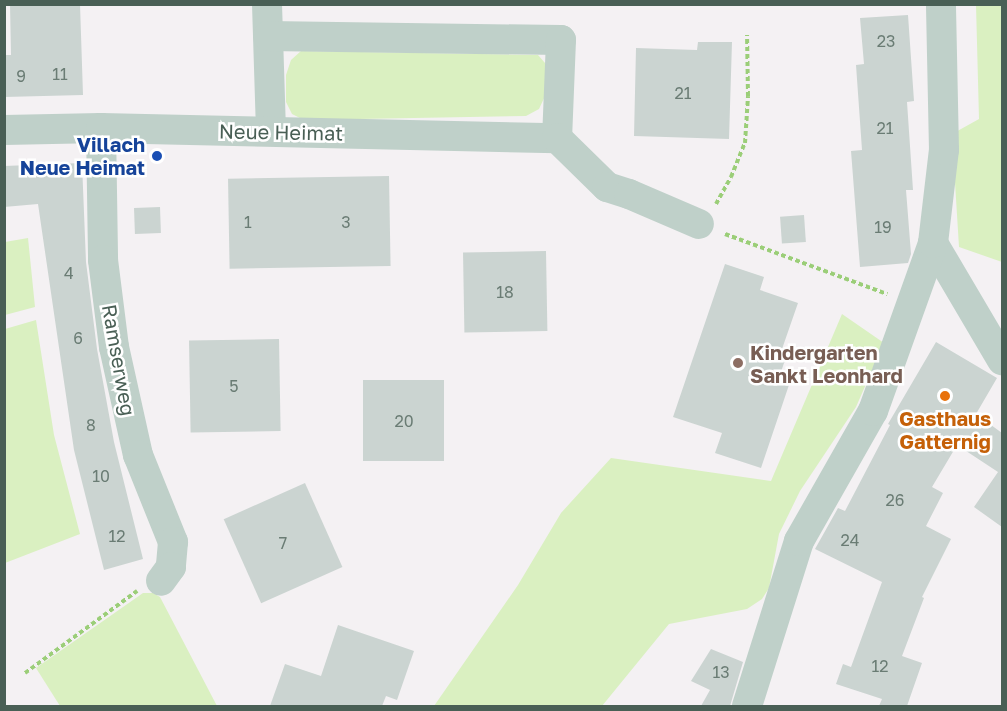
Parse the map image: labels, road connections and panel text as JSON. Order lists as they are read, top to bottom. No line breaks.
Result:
{"streets":{"street":["Neue Heimat","Ramserweg"]},"crossings":[["Neue Heimat","Ramserweg"]],"places":["Villach Neue Heimat","Kindergarten Sankt Leonhard","Gasthaus Gatternig"],"house_numbers":["23","11","9","21","21","1","3","19","4","18","6","5","20","8","10","26","12","24","7","12","13"]}
